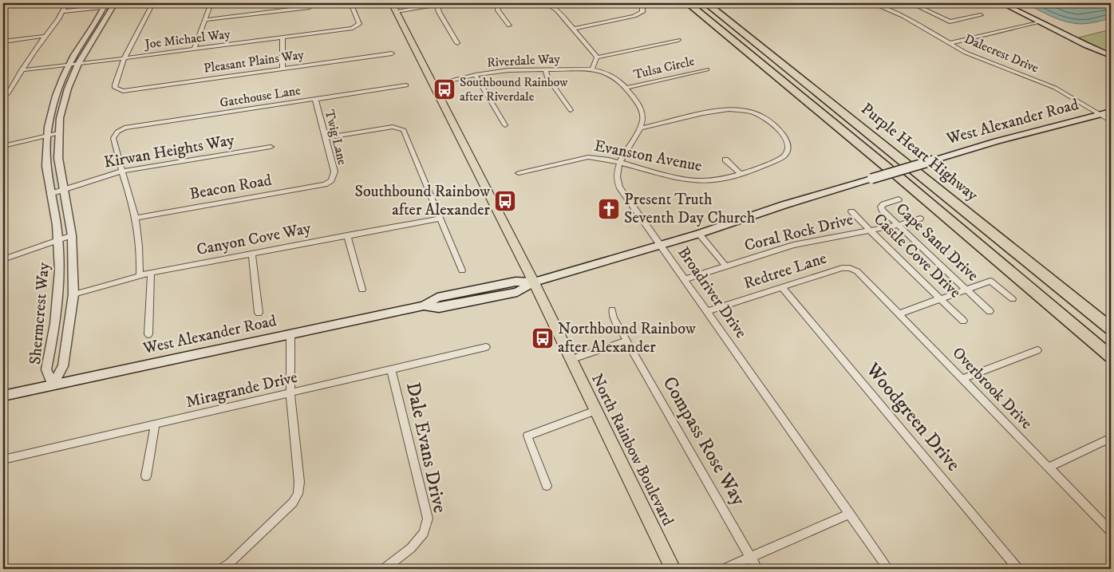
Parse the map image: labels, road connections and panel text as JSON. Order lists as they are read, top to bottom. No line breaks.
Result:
{"streets":{"highway":["Purple Heart Highway"],"main road":["West Alexander Road","North Rainbow Boulevard"],"street":["Joe Michael Way","Dalecrest Drive","Riverdale Way","Pleasant Plains Way","Tulsa Circle","Gatehouse Lane","Twig Lane","Kirwan Heights Way","Evanston Avenue","Beacon Road","Coral Rock Drive","Canyon Cove Way","Cape Sand Drive","Castle Cove Drive","Redtree Lane","Broadriver Drive","Shermcrest Way","Overbrook Drive","Miragrande Drive","Woodgreen Drive","Compass Rose Way","Dale Evans Drive"]},"crossings":[["Joe Michael Way","Pleasant Plains Way"],["Joe Michael Way","Shermcrest Way"],["Dalecrest Drive","West Alexander Road"],["Riverdale Way","Broadriver Drive"],["Riverdale Way","North Rainbow Boulevard"],["Tulsa Circle","Broadriver Drive"],["Gatehouse Lane","Twig Lane"],["West Alexander Road","Broadriver Drive"],["West Alexander Road","Shermcrest Way"],["West Alexander Road","North Rainbow Boulevard"],["Twig Lane","Beacon Road"],["Kirwan Heights Way","Shermcrest Way"],["Evanston Avenue","Broadriver Drive"],["Coral Rock Drive","Cape Sand Drive"],["Coral Rock Drive","Castle Cove Drive"],["Coral Rock Drive","Broadriver Drive"],["Canyon Cove Way","Shermcrest Way"],["Redtree Lane","Broadriver Drive"],["Redtree Lane","Overbrook Drive"],["Redtree Lane","Woodgreen Drive"],["Miragrande Drive","Dale Evans Drive"]],"places":{"bus stop":["Southbound Rainbow after Riverdale","Southbound Rainbow after Alexander","Northbound Rainbow after Alexander"],"church":["Present Truth Seventh Day Church"]}}
